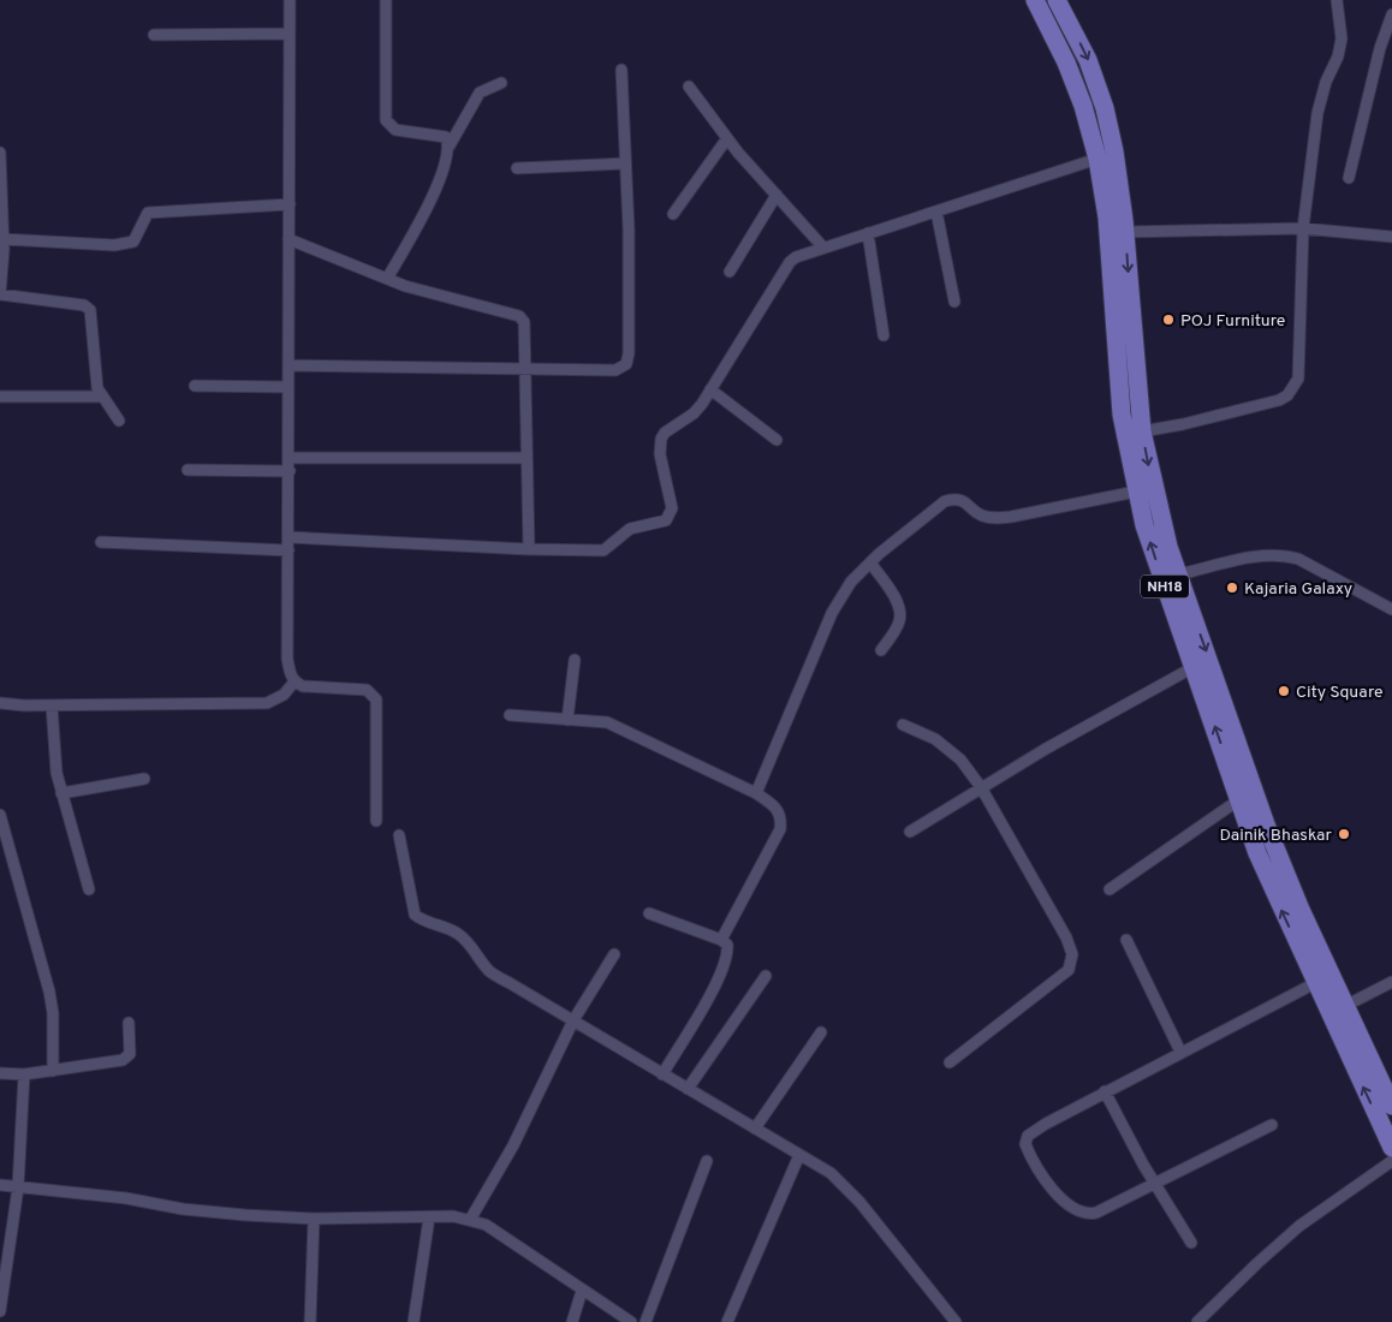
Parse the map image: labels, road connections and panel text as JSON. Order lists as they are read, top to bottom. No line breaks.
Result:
{"streets":{"highway":["NH18"]},"places":["POJ Furniture","Kajaria Galaxy","City Square","Dainik Bhaskar"]}
